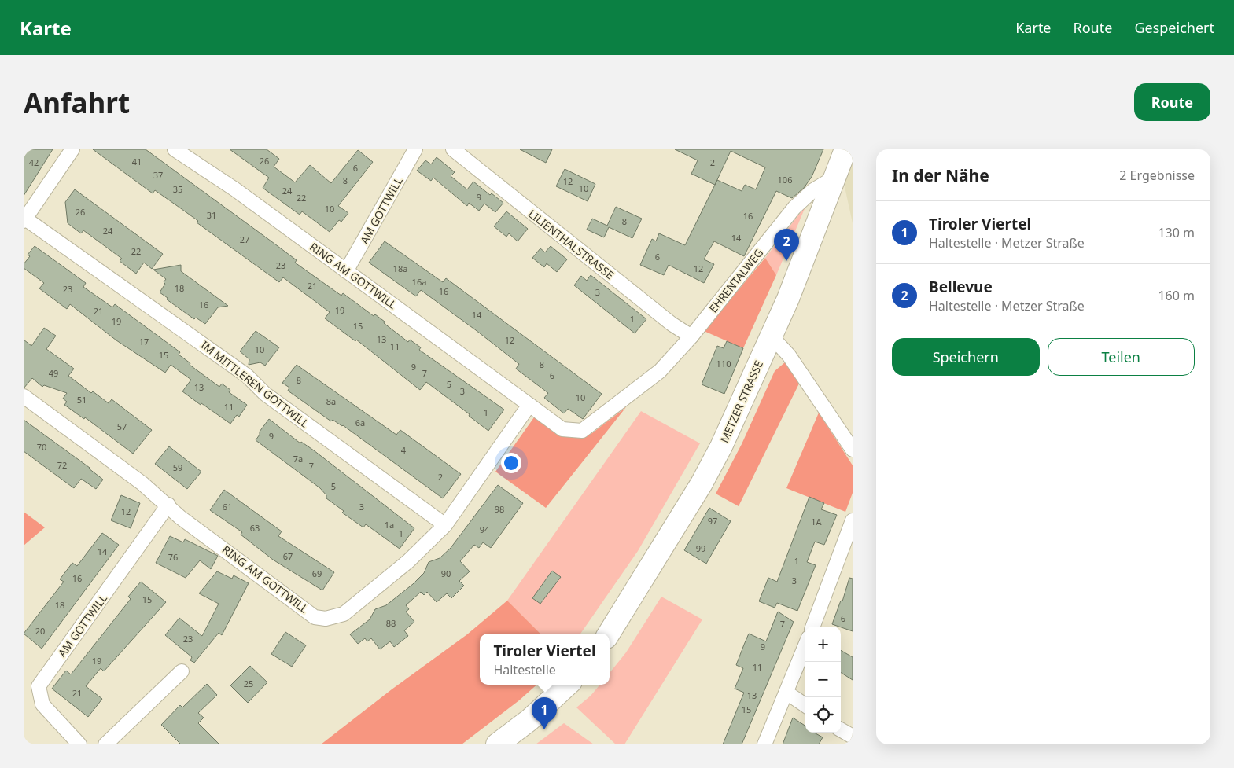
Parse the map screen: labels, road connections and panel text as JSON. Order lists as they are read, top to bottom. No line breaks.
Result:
{"streets":{"main road":["METZER STRASSE"],"street":["AM GOTTWILL","LILIENTHALSTRASSE","RING AM GOTTWILL","EHRENTALWEG","IM MITTLEREN GOTTWILL"]},"crossings":[["AM GOTTWILL","RING AM GOTTWILL"],["LILIENTHALSTRASSE","EHRENTALWEG"],["RING AM GOTTWILL","EHRENTALWEG"],["RING AM GOTTWILL","IM MITTLEREN GOTTWILL"],["EHRENTALWEG","METZER STRASSE"]],"house_numbers":["26","41","42","2","6","37","106","8","12","10","35","24","9","22","10","26","31","16","8","24","14","27","22","6","23","18a","12","16a","21","18","23","16","3","16","19","21","14","1","19","15","13","12","17","11","10","15","110","8","9","49","7","6","8","5","13","3","10","51","8a","11","1","6a","57","9","70","4","7a","72","7","59","2","5","61","3","98","12","97","1A","1a","63","94","1","99","14","67","76","1","69","90","16","3","15","18","6","88","7","20","23","9","19","11","25","21","13","15"],"page":{"header":"Karte","nav":["Karte","Route","Gespeichert"],"buttons":["Route",["Speichern","Teilen"]],"title":"Anfahrt","heading":["In der Nähe","2 Ergebnisse"],"list":[{"mark":"1","name":"Tiroler Viertel","note":"Haltestelle · Metzer Straße","value":"130 m"},{"mark":"2","name":"Bellevue","note":"Haltestelle · Metzer Straße","value":"160 m"}],"pins":["2","1"],"map_buttons":["+","−"],"popup":["Tiroler Viertel","Haltestelle"]}}
